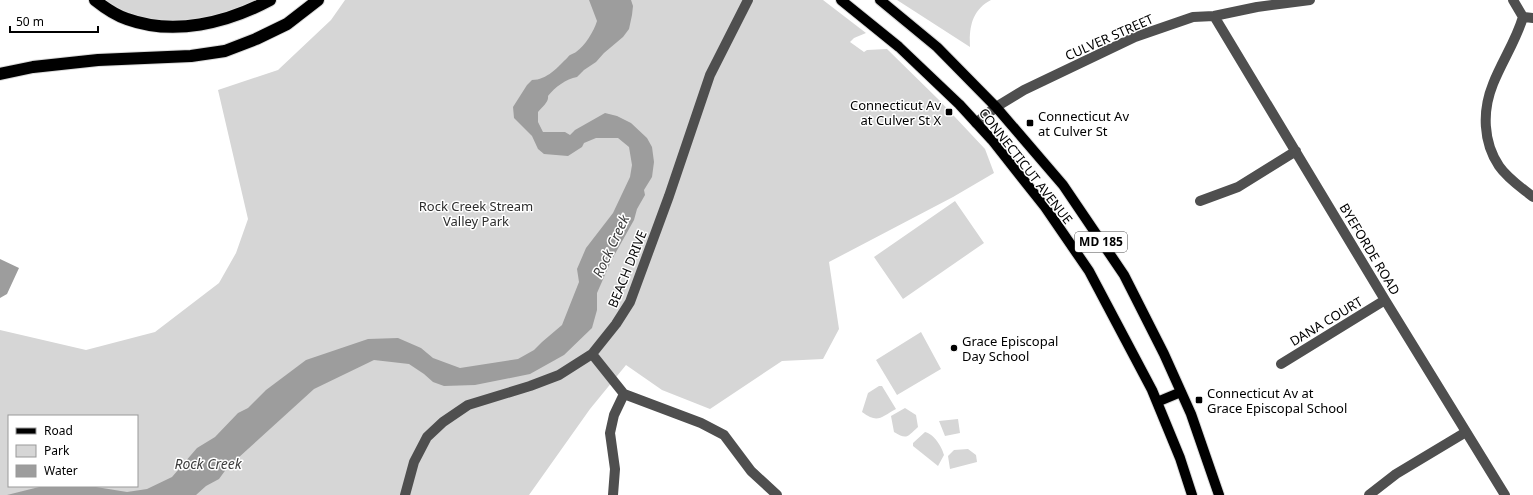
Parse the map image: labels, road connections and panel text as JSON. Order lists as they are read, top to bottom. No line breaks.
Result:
{"streets":{"main road":["CONNECTICUT AVENUE","MD 185"],"street":["CULVER STREET","BYEFORDE ROAD","BEACH DRIVE","DANA COURT"]},"crossings":[["CULVER STREET","CONNECTICUT AVENUE"],["CULVER STREET","BYEFORDE ROAD"],["BYEFORDE ROAD","DANA COURT"]],"water":["Rock Creek"],"parks":["Rock Creek Stream Valley Park"],"places":{"transit":["Connecticut Av at Culver St X","Connecticut Av at Culver St","Connecticut Av at Grace Episcopal School"],"other":["Grace Episcopal Day School"]},"legend":["Road","Park","Water"],"scale_bar":"50 m"}
